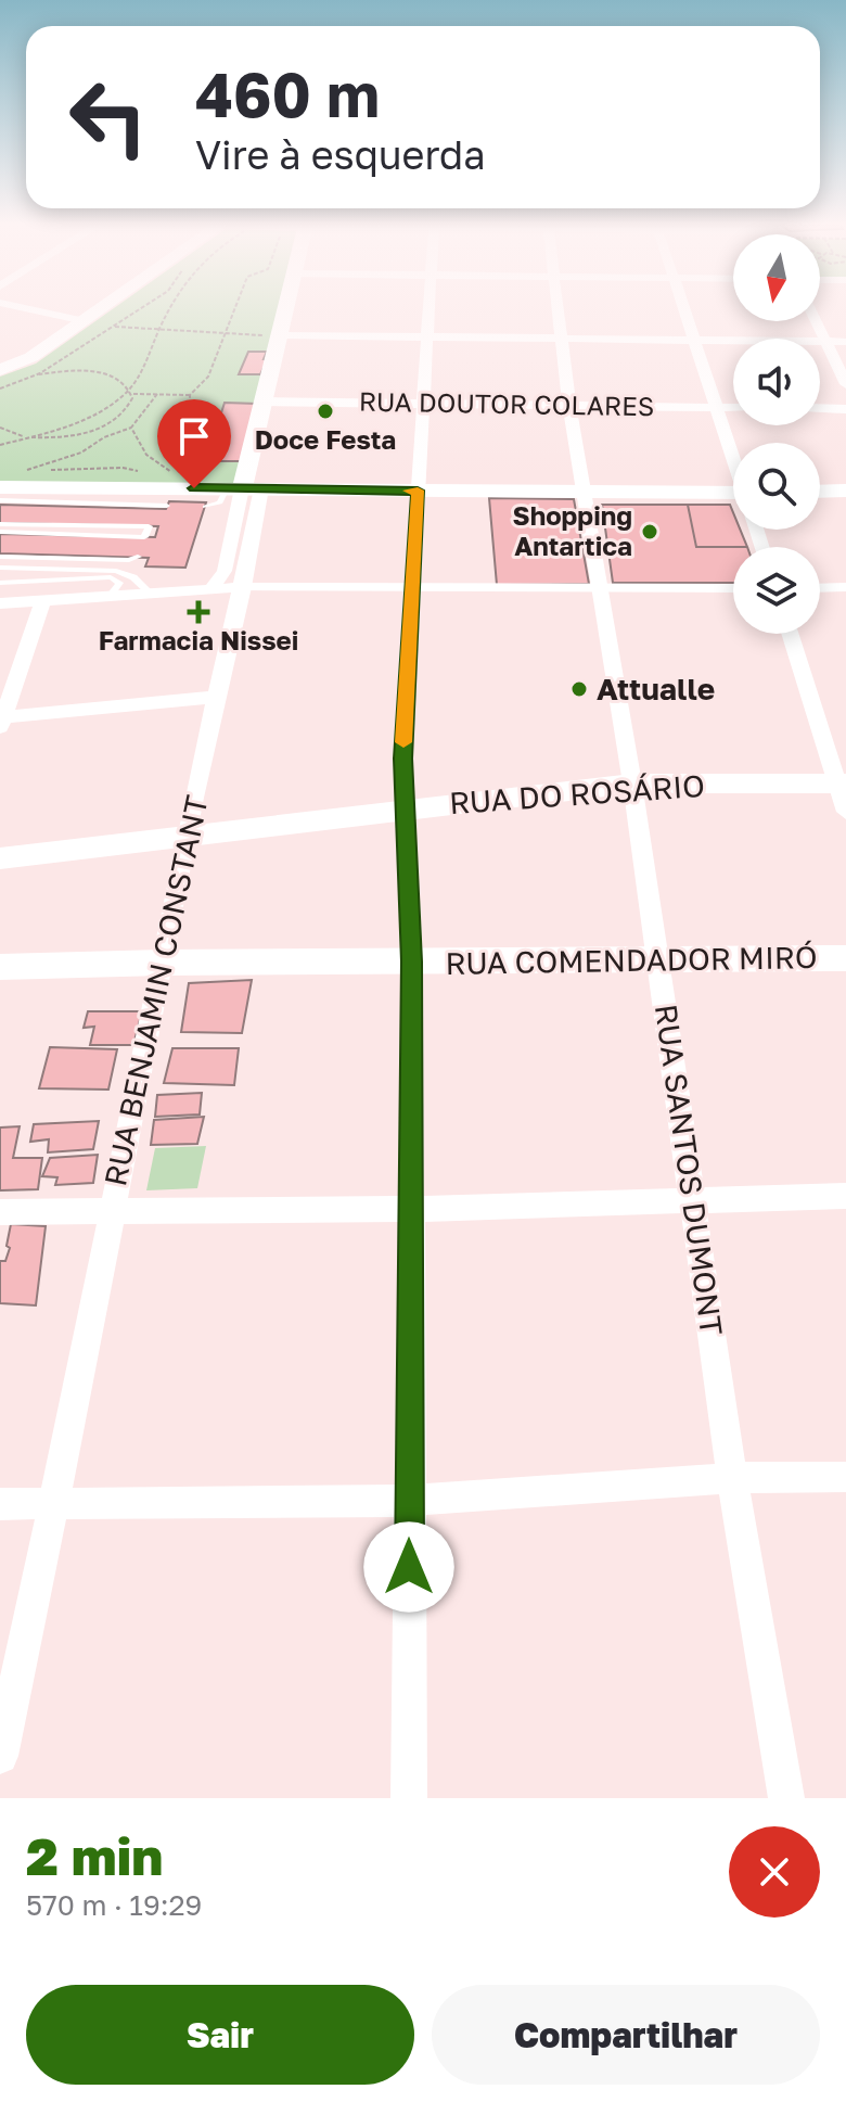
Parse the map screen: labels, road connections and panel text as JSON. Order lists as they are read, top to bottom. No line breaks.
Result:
{"streets":{"main road":["RUA DO ROSÁRIO","RUA COMENDADOR MIRÓ","RUA BENJAMIN CONSTANT"],"street":["RUA DOUTOR COLARES","RUA SANTOS DUMONT"]},"crossings":[["RUA DOUTOR COLARES","RUA BENJAMIN CONSTANT"],["RUA DOUTOR COLARES","RUA SANTOS DUMONT"],["RUA DO ROSÁRIO","RUA BENJAMIN CONSTANT"],["RUA DO ROSÁRIO","RUA SANTOS DUMONT"],["RUA COMENDADOR MIRÓ","RUA BENJAMIN CONSTANT"],["RUA COMENDADOR MIRÓ","RUA SANTOS DUMONT"]],"places":{"other":["Doce Festa","Shopping Antartica","Attualle"],"health":["Farmacia Nissei"]},"north":"bottom","page":{"turn":["460 m","Vire à esquerda"],"heading":["2 min","570 m · 19:29"],"buttons":["Sair","Compartilhar"]}}
